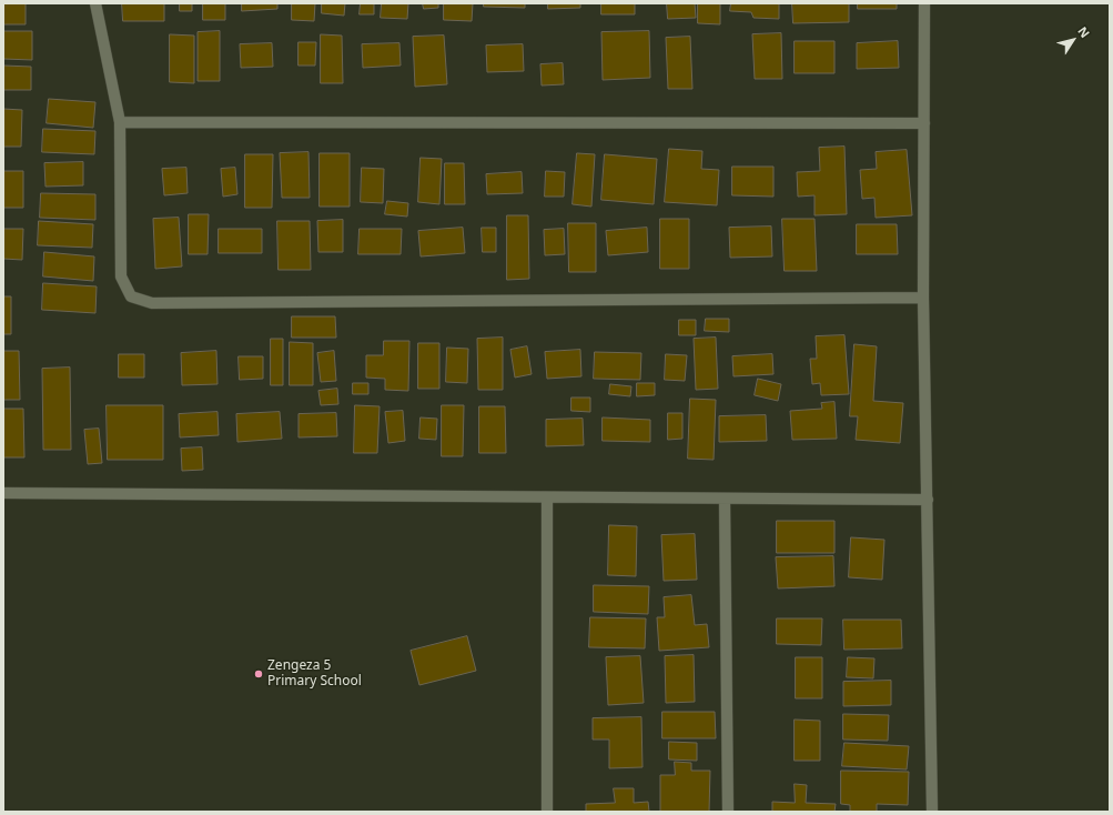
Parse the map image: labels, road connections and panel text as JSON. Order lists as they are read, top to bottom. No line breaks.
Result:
{"places":["Zengeza 5 Primary School"],"north":"top right"}
